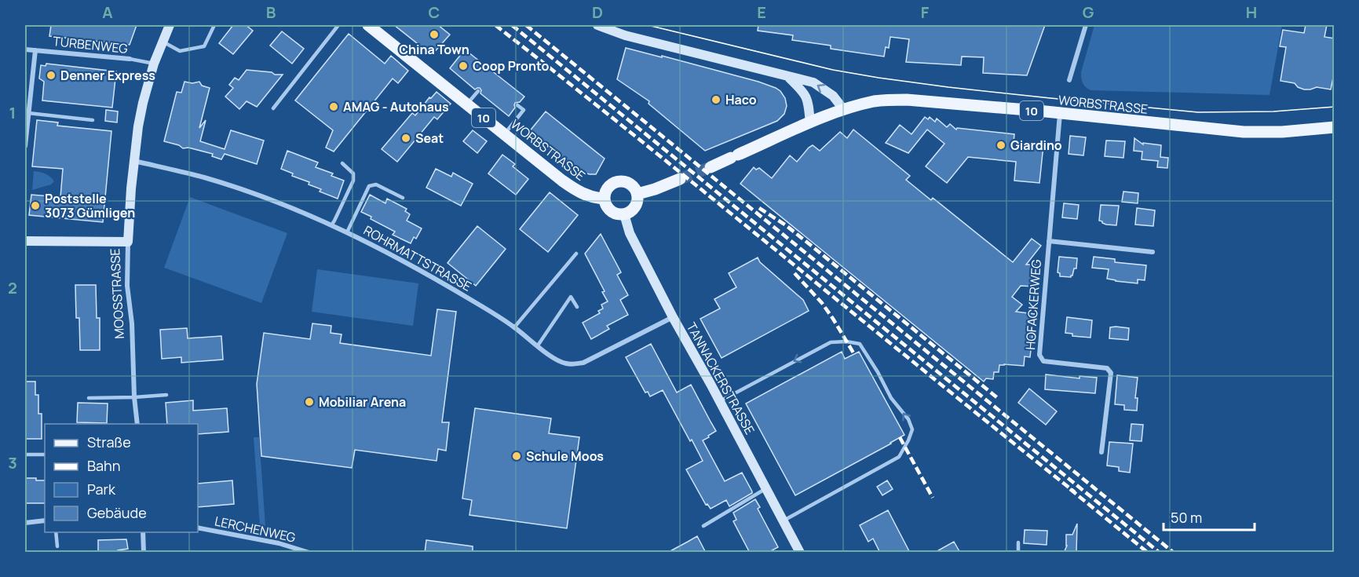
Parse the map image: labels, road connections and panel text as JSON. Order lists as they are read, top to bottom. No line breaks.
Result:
{"streets":{"main road":["WORBSTRASSE","10"],"street":["TURBENWEG","ROHRMATTSTRASSE","MOOSSTRASSE","HOFACKERWEG","TANNACKERSTRASSE","LERCHENWEG"]},"crossings":[["TURBENWEG","MOOSSTRASSE"],["WORBSTRASSE","HOFACKERWEG"],["WORBSTRASSE","TANNACKERSTRASSE"],["ROHRMATTSTRASSE","MOOSSTRASSE"],["ROHRMATTSTRASSE","TANNACKERSTRASSE"]],"places":["China Town","Coop Pronto","Denner Express","Haco","AMAG - Autohaus","Seat","Giardino","Poststelle 3073 Gümligen","Mobiliar Arena","Schule Moos"],"legend":["Straße","Bahn","Park","Gebäude"],"scale_bar":"50 m","grid":{"columns":["A","B","C","D","E","F","G","H"],"rows":["1","2","3"]}}
